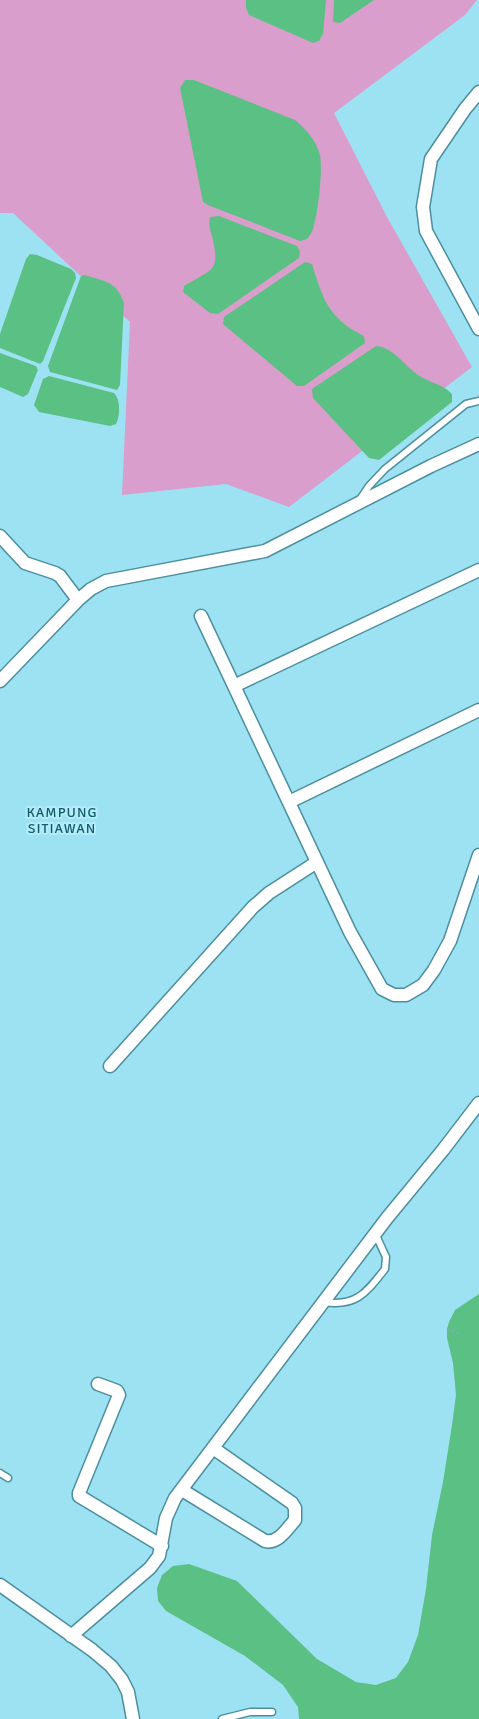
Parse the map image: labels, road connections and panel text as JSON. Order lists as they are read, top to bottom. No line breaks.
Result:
{"districts":["KAMPUNG SITIAWAN"]}
